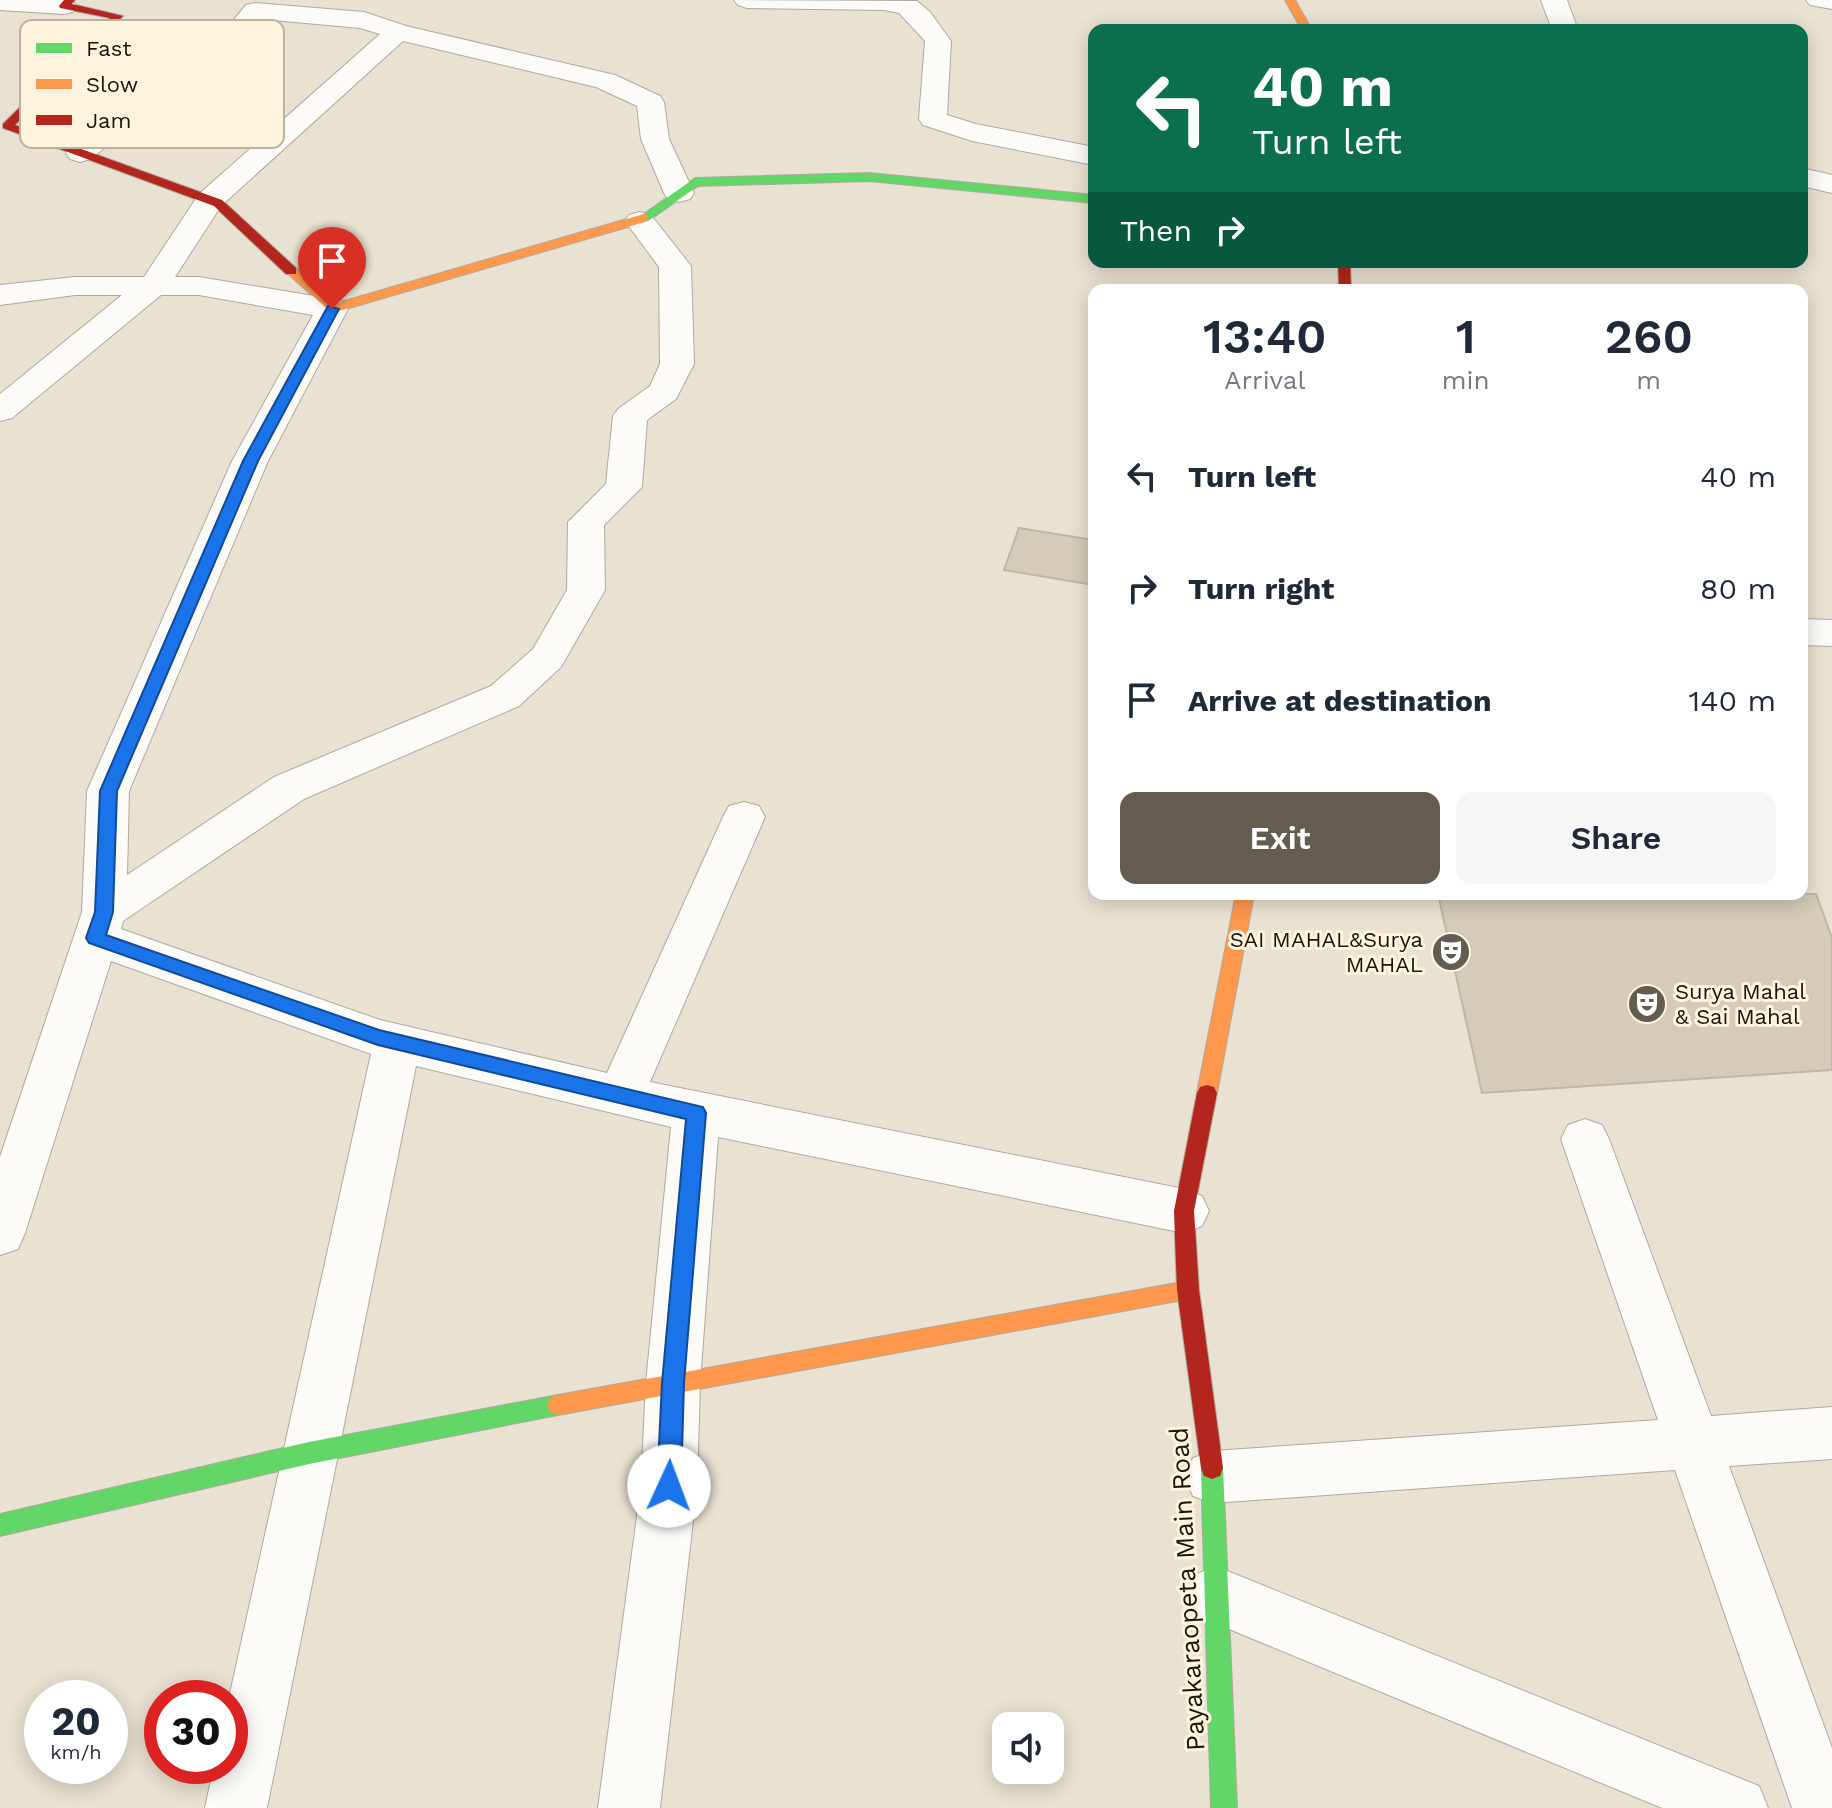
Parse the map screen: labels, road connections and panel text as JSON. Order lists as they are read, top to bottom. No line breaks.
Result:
{"streets":{"street":["Payakaraopeta Main Road"]},"places":{"theatre":["SAI MAHAL&Surya MAHAL","Surya Mahal & Sai Mahal"]},"legend":["Fast","Slow","Jam"],"page":{"turn":["40 m","Turn left"],"then":"Then","eta":["13:40","Arrival","1","min","260","m"],"list":[{"name":"Turn left","value":"40 m"},{"name":"Turn right","value":"80 m"},{"name":"Arrive at destination","value":"140 m"}],"buttons":["Exit","Share"],"speed":"20 km/h","limit":"30"}}
